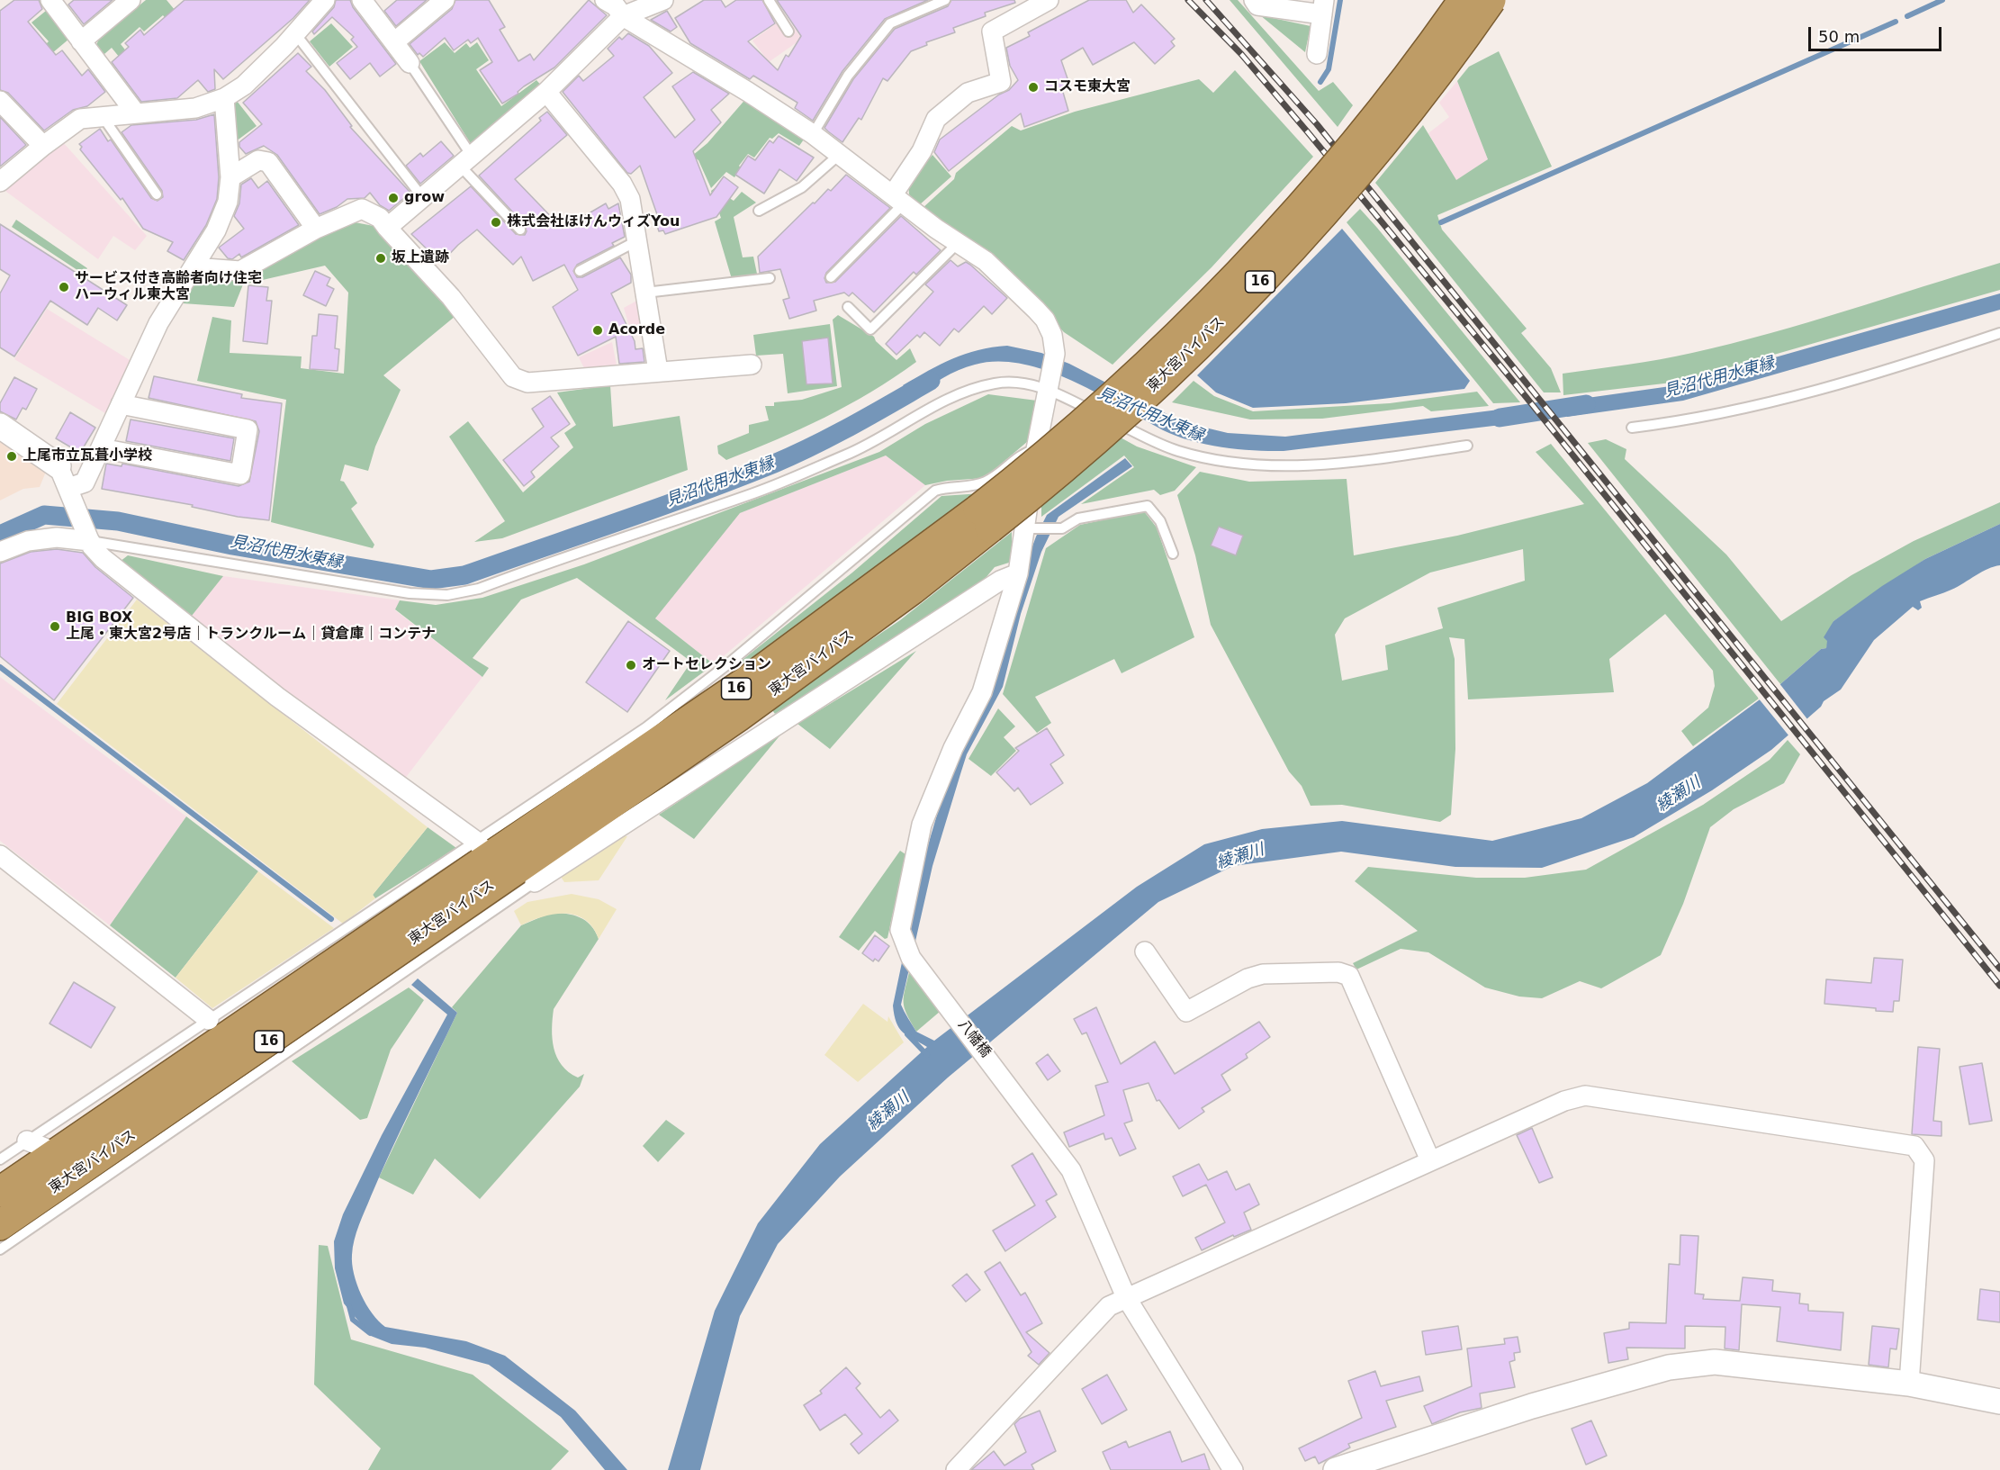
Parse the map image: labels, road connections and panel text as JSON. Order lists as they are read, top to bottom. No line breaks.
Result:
{"streets":{"highway":["16","東大宮バイパス"],"street":["八幡橋"]},"water":["見沼代用水東縁","綾瀬川"],"places":["コスモ東大宮","grow","株式会社ほけんウィズYou","坂上遺跡","サービス付き高齢者向け住宅 ハーウィル東大宮","Acorde","上尾市立瓦葺小学校","BIG BOX 上尾・東大宮2号店｜トランクルーム｜貸倉庫｜コンテナ","オートセレクション"],"scale_bar":"50 m"}
